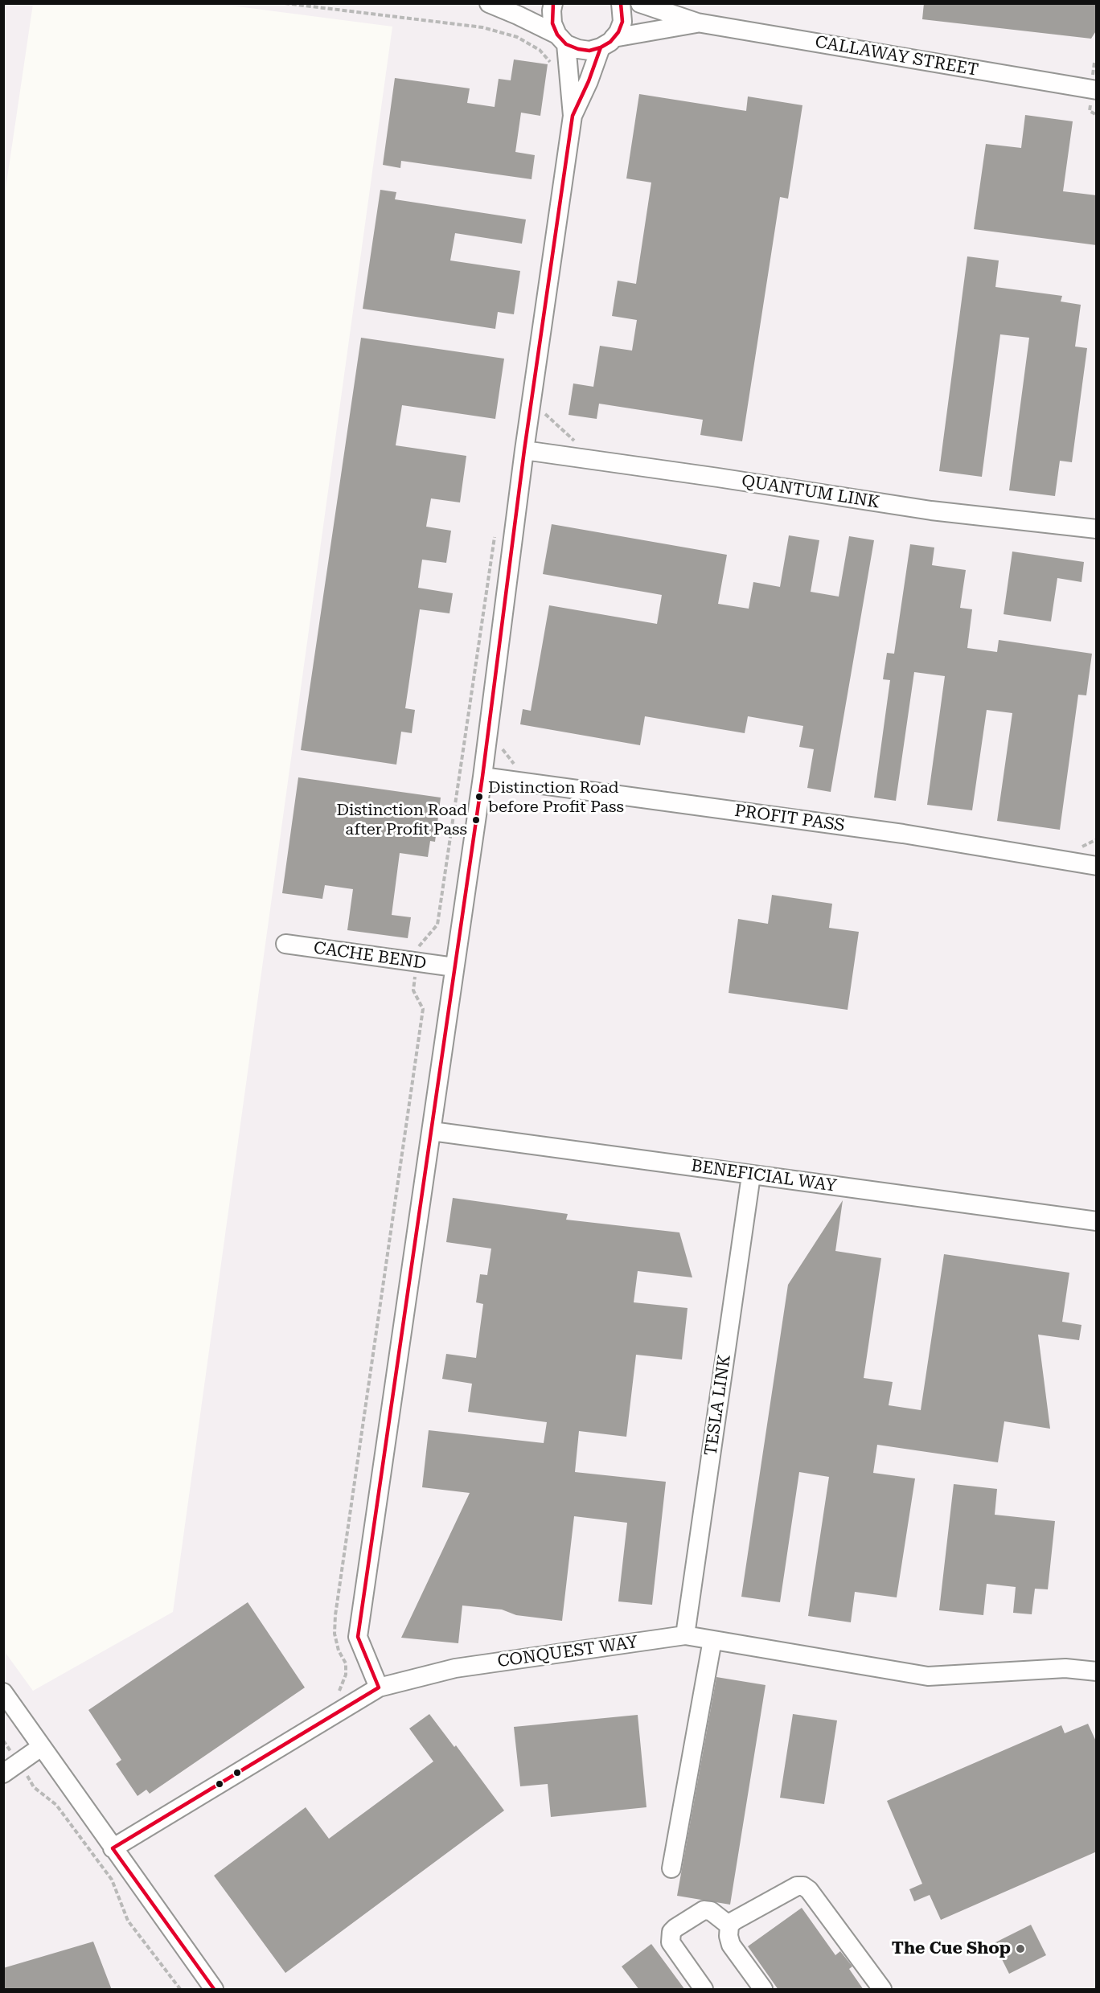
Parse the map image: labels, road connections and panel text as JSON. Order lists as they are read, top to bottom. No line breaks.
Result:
{"streets":{"street":["CALLAWAY STREET","QUANTUM LINK","PROFIT PASS","CACHE BEND","BENEFICIAL WAY","TESLA LINK","CONQUEST WAY"]},"crossings":[["BENEFICIAL WAY","TESLA LINK"],["TESLA LINK","CONQUEST WAY"]],"places":["Distinction Road before Profit Pass","Distinction Road after Profit Pass","The Cue Shop"]}
